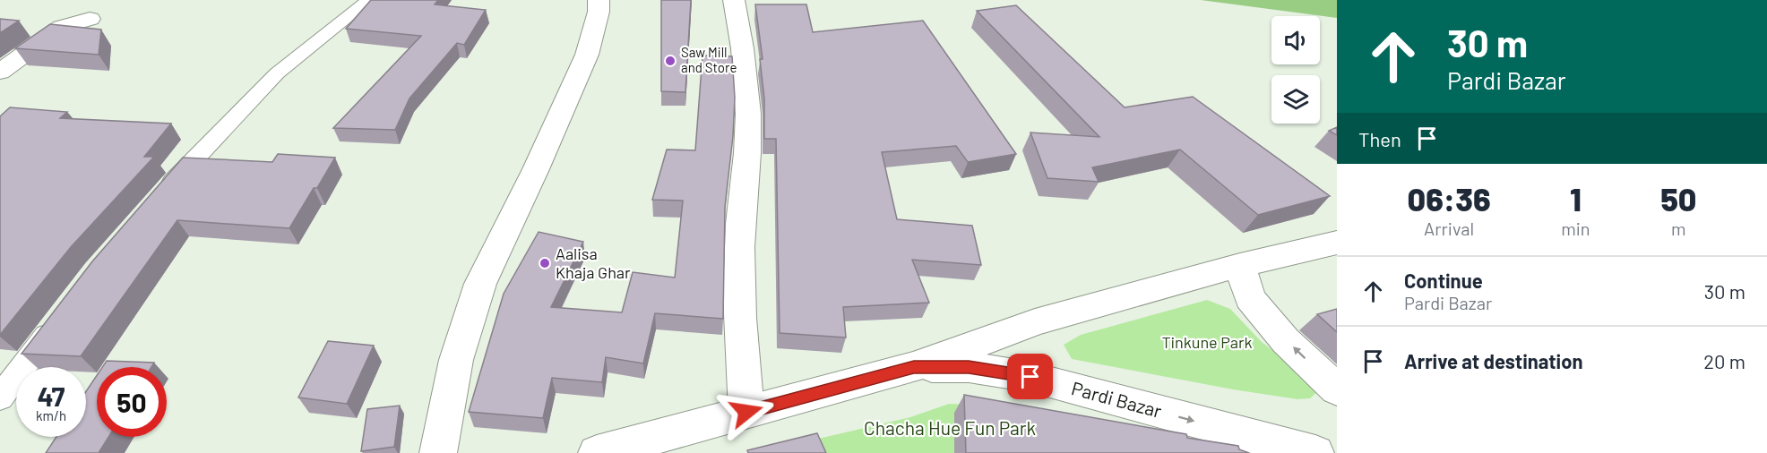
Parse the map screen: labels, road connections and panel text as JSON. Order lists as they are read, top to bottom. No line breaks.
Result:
{"streets":{"main road":["Pardi Bazar"]},"one_way":["Pardi Bazar"],"parks":["Tinkune Park","Chacha Hue Fun Park"],"places":["Saw Mill and Store","Aalisa Khaja Ghar"],"page":{"turn":["30 m","Pardi Bazar"],"then":"Then","eta":["06:36","Arrival","1","min","50","m"],"list":[{"name":"Continue","note":"Pardi Bazar","value":"30 m"},{"name":"Arrive at destination","value":"20 m"}],"speed":"47 km/h","limit":"50"}}
